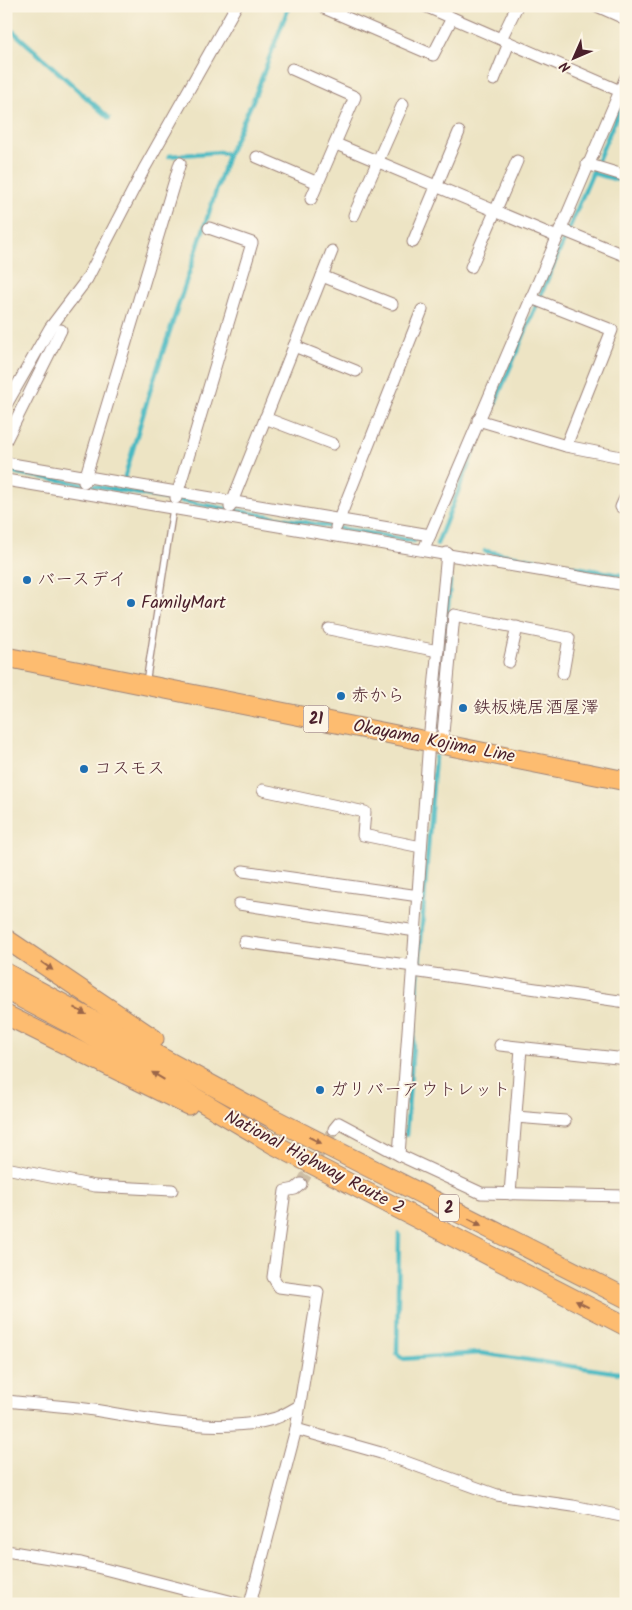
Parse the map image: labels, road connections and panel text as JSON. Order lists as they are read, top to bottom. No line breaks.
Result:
{"streets":{"main road":["21","Okayama Kojima Line","National Highway Route 2","2"]},"crossings":[["National Highway Route 2","2"]],"places":["バースデイ","FamilyMart","赤から","鉄板焼居酒屋澤","コスモス","ガリバーアウトレット"],"north":"bottom left"}
